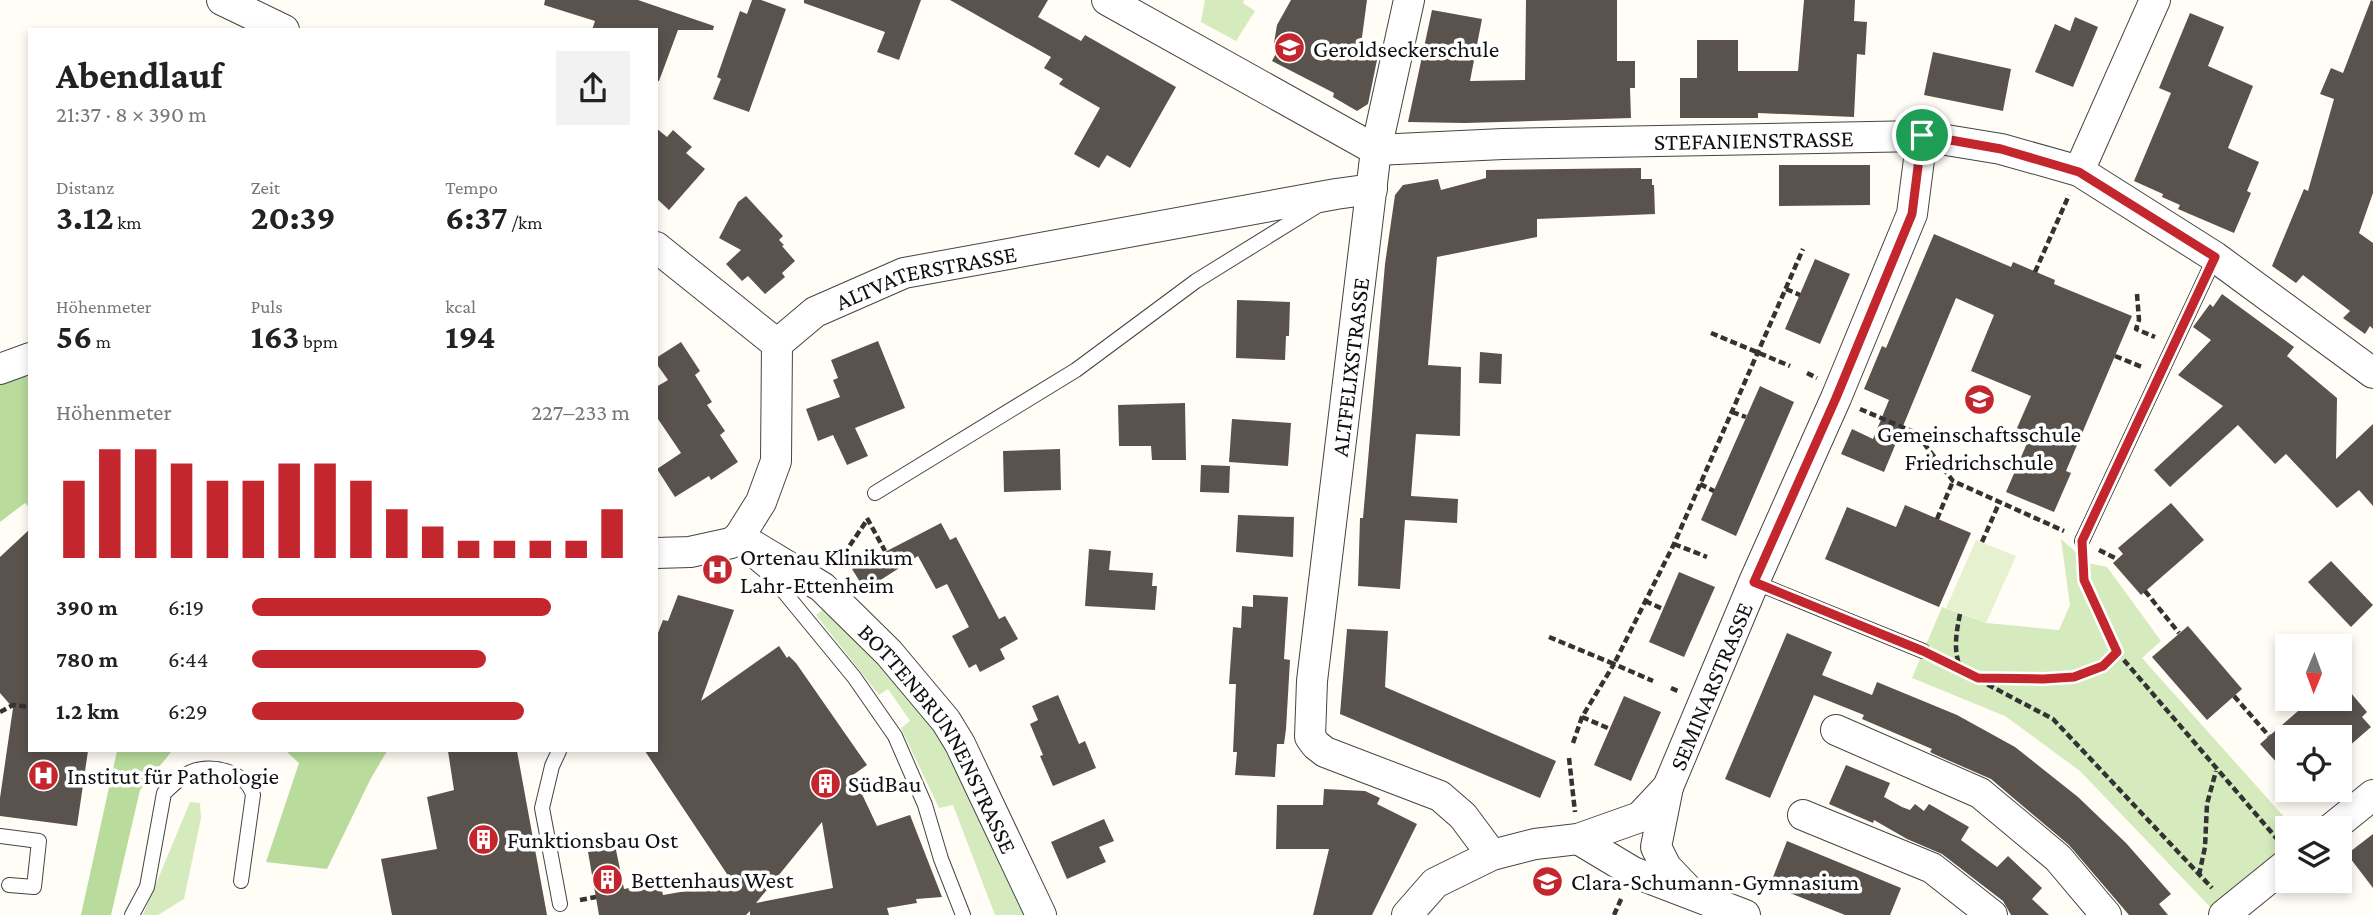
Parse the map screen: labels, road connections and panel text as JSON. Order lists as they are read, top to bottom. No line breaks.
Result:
{"streets":{"street":["STEFANIENSTRASSE","ALTVATERSTRASSE","ALTFELIXSTRASSE","SEMINARSTRASSE","BOTTENBRUNNENSTRASSE"]},"crossings":[["STEFANIENSTRASSE","ALTFELIXSTRASSE"],["STEFANIENSTRASSE","SEMINARSTRASSE"],["ALTVATERSTRASSE","ALTFELIXSTRASSE"],["ALTFELIXSTRASSE","SEMINARSTRASSE"]],"places":{"school or university":["Geroldseckerschule","Gemeinschaftsschule Friedrichschule","Clara-Schumann-Gymnasium"],"hospital":["Ortenau Klinikum Lahr-Ettenheim","Institut für Pathologie"],"building":["SüdBau","Funktionsbau Ost","Bettenhaus West"]},"north":"bottom","page":{"heading":["Abendlauf","21:37 · 8 × 390 m"],"stats":[["Distanz","3.12 km"],["Zeit","20:39"],["Tempo","6:37 /km"],["Höhenmeter","56 m"],["Puls","163 bpm"],["kcal","194"]],"chart":["Höhenmeter","227–233 m"],"list":[{"name":"390 m","note":"6:19"},{"name":"780 m","note":"6:44"},{"name":"1.2 km","note":"6:29"}]}}
